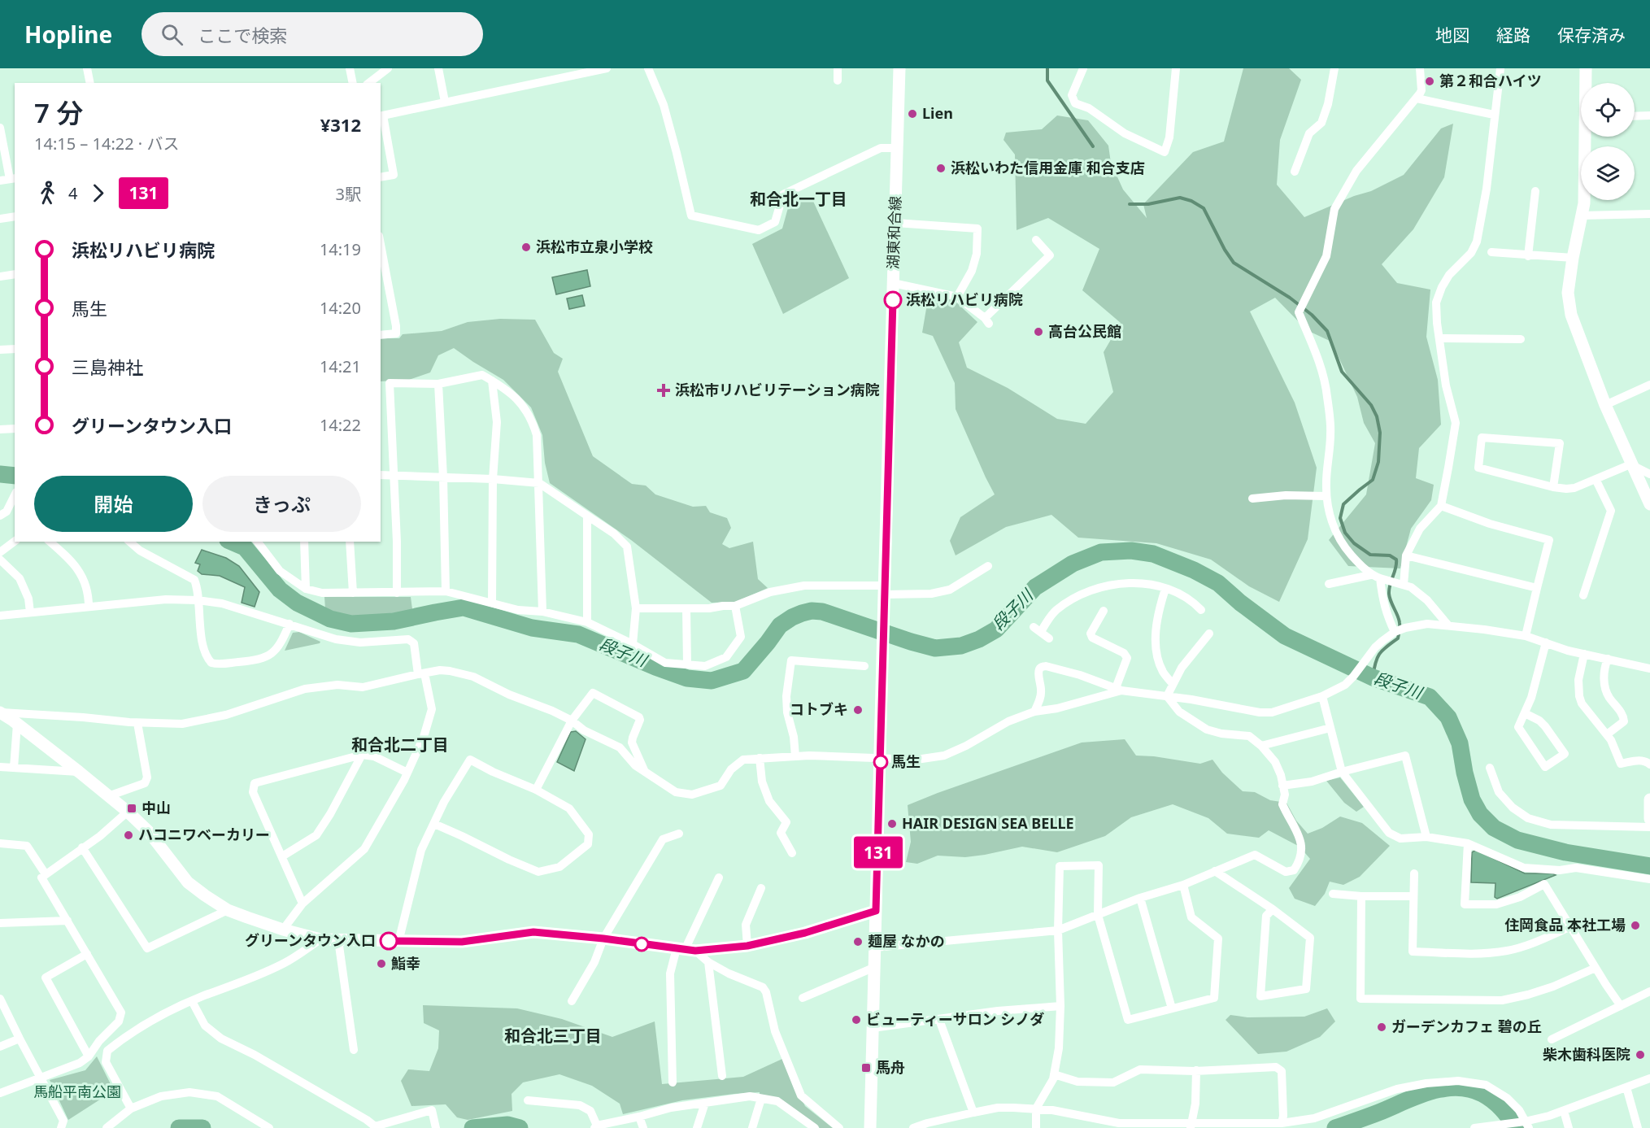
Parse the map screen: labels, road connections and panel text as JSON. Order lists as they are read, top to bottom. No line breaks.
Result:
{"streets":{"street":["湖東和合線"]},"districts":["和合北一丁目","和合北二丁目","和合北三丁目"],"water":["段子川"],"parks":["馬船平南公園"],"places":{"other":["第２和合ハイツ","Lien","浜松いわた信用金庫 和合支店","浜松市立泉小学校","浜松リハビリ病院","高台公民館","コトブキ","馬生","HAIR DESIGN SEA BELLE","ハコニワベーカリー","住岡食品 本社工場","グリーンタウン入口","麺屋 なかの","鮨幸","ビューティーサロン シノダ","ガーデンカフェ 碧の丘","柴木歯科医院"],"health":["浜松市リハビリテーション病院"],"transit":["中山","馬舟"]},"lines":["bus line 131"],"page":{"header":"Hopline","search":"ここで検索","nav":["地図","経路","保存済み"],"on_map":"131","heading":["7 分","14:15 – 14:22 · バス","¥312"],"legs":["4","131","3駅"],"list":[{"name":"浜松リハビリ病院","value":"14:19"},{"name":"馬生","value":"14:20"},{"name":"三島神社","value":"14:21"},{"name":"グリーンタウン入口","value":"14:22"}],"buttons":["開始","きっぷ"]}}
